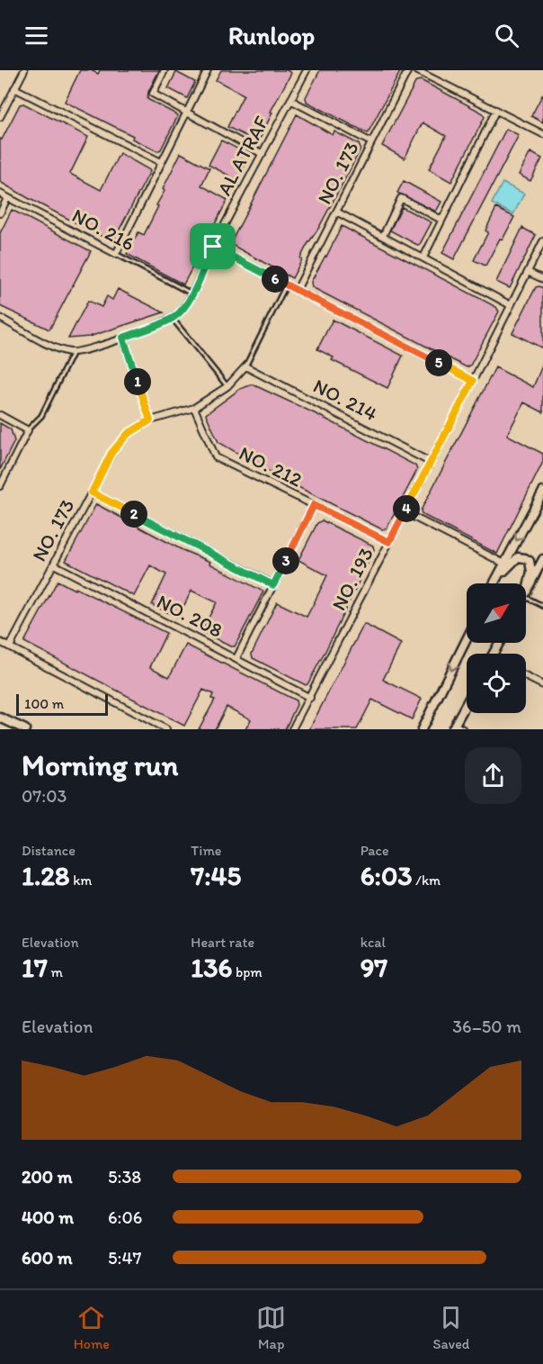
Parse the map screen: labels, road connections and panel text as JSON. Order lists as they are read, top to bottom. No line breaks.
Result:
{"streets":{"street":["AL ATRAF","NO. 173","NO. 216","NO. 214","NO. 212","NO. 193","NO. 208"]},"crossings":[["AL ATRAF","NO. 216"],["NO. 173","NO. 214"],["NO. 173","NO. 212"],["NO. 173","NO. 208"],["NO. 214","NO. 193"],["NO. 212","NO. 193"],["NO. 193","NO. 208"]],"scale_bar":"100 m","north":"top right","page":{"header":"Runloop","pins":["6","5","1","4","2","3"],"scale":"100 m","heading":["Morning run","07:03"],"stats":[["Distance","1.28 km"],["Time","7:45"],["Pace","6:03 /km"],["Elevation","17 m"],["Heart rate","136 bpm"],["kcal","97"]],"chart":["Elevation","36–50 m"],"list":[{"name":"200 m","note":"5:38"},{"name":"400 m","note":"6:06"},{"name":"600 m","note":"5:47"}],"tabs":["Home","Map","Saved"]}}
